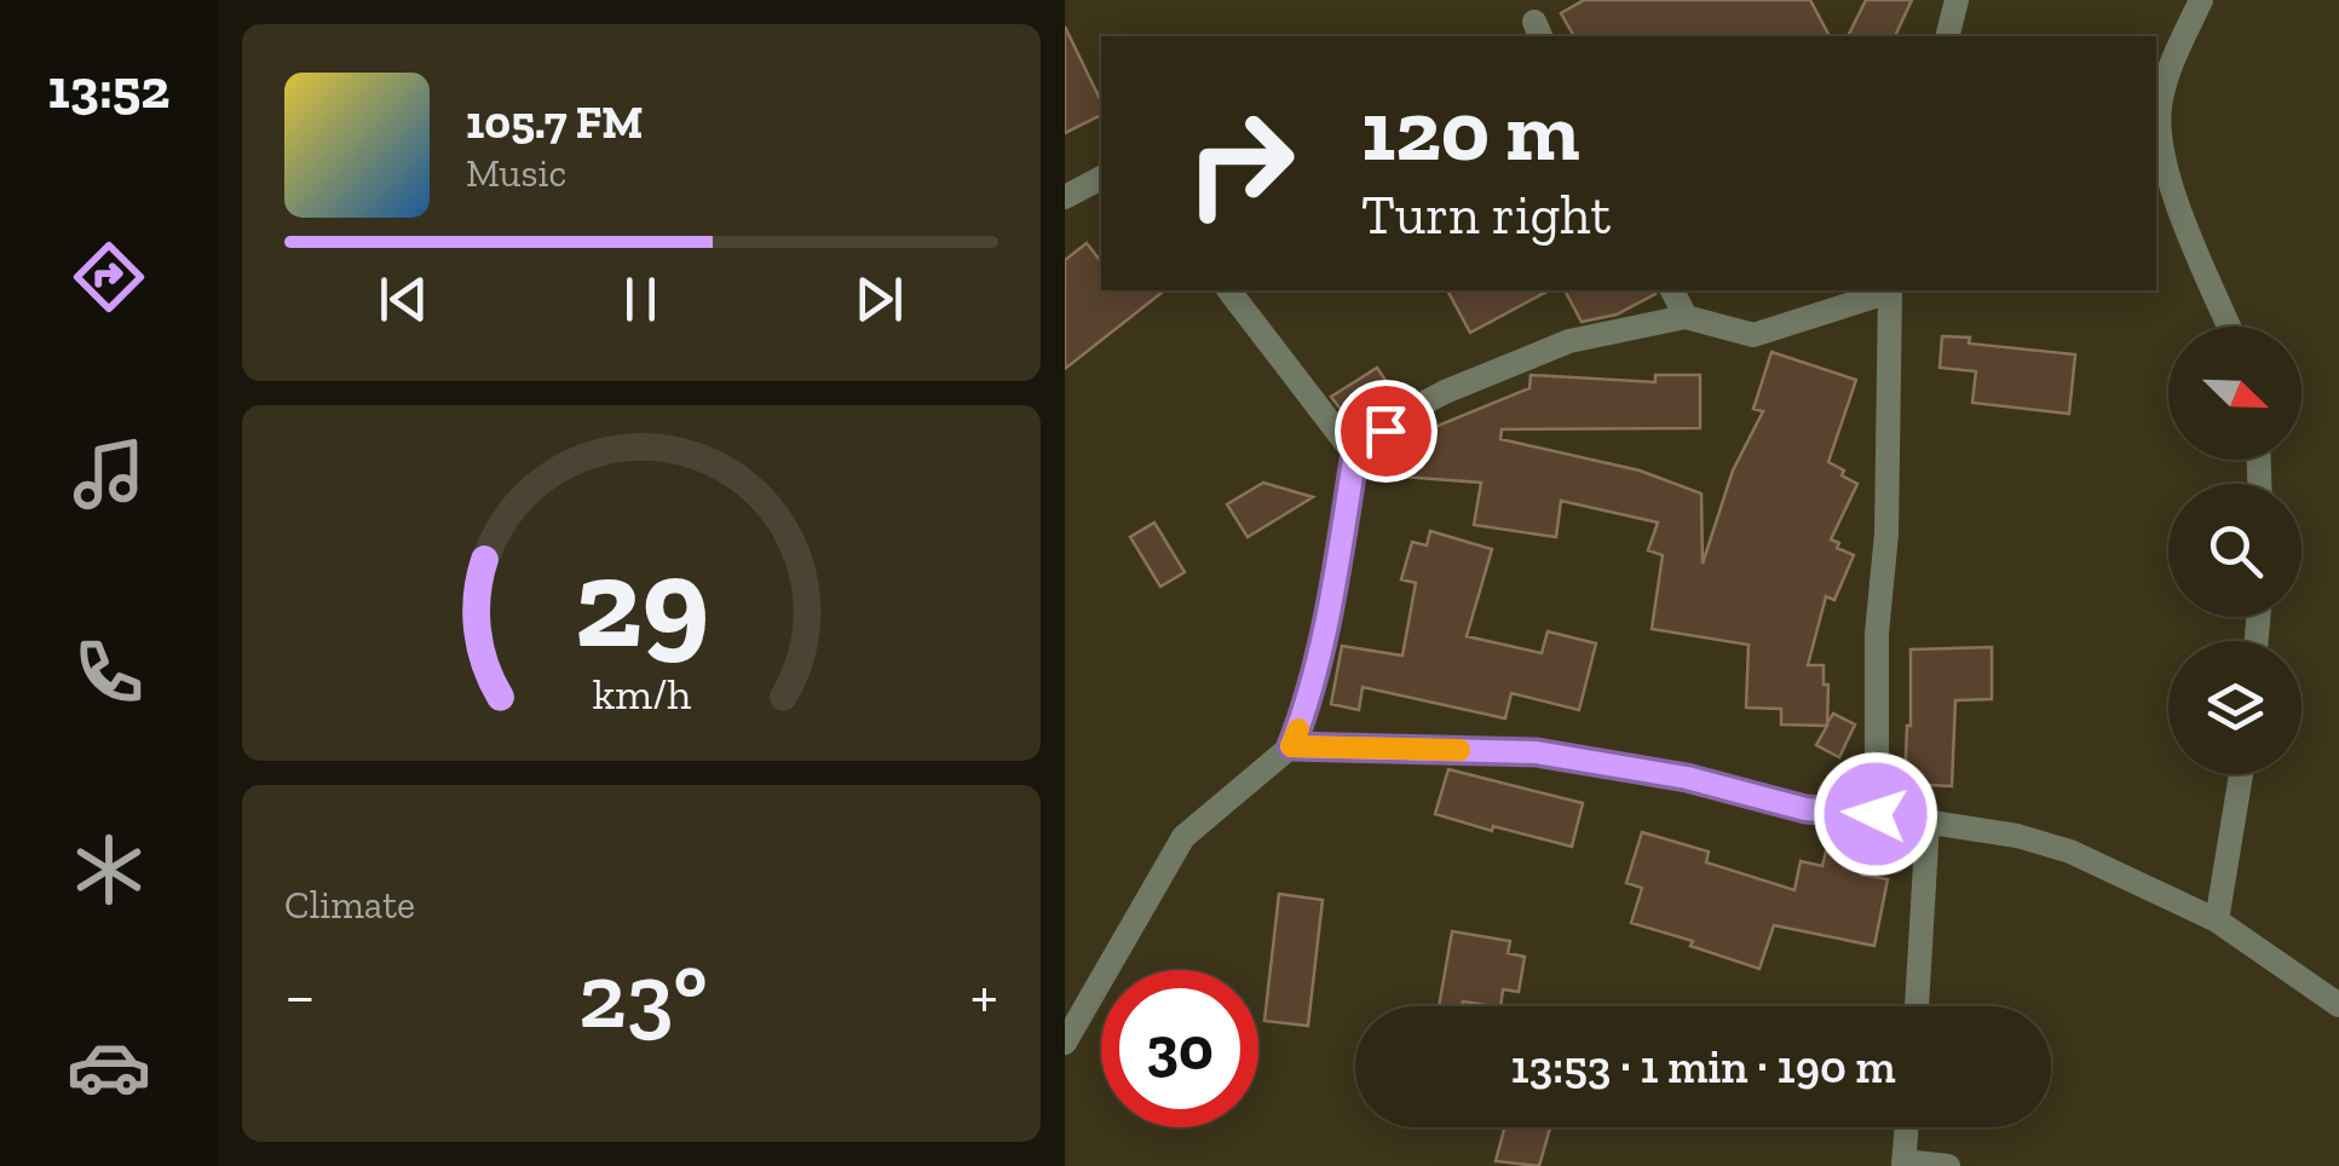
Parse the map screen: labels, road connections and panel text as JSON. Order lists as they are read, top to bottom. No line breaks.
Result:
{"north":"bottom right","page":{"tabs":"13:52","turn":["120 m","Turn right"],"song":["105.7 FM","Music"],"tile":"Climate","heat":["−","23°","+"],"limit":"30","trip":"13:53 · 1 min · 190 m","gauge":["29","km/h"]}}
